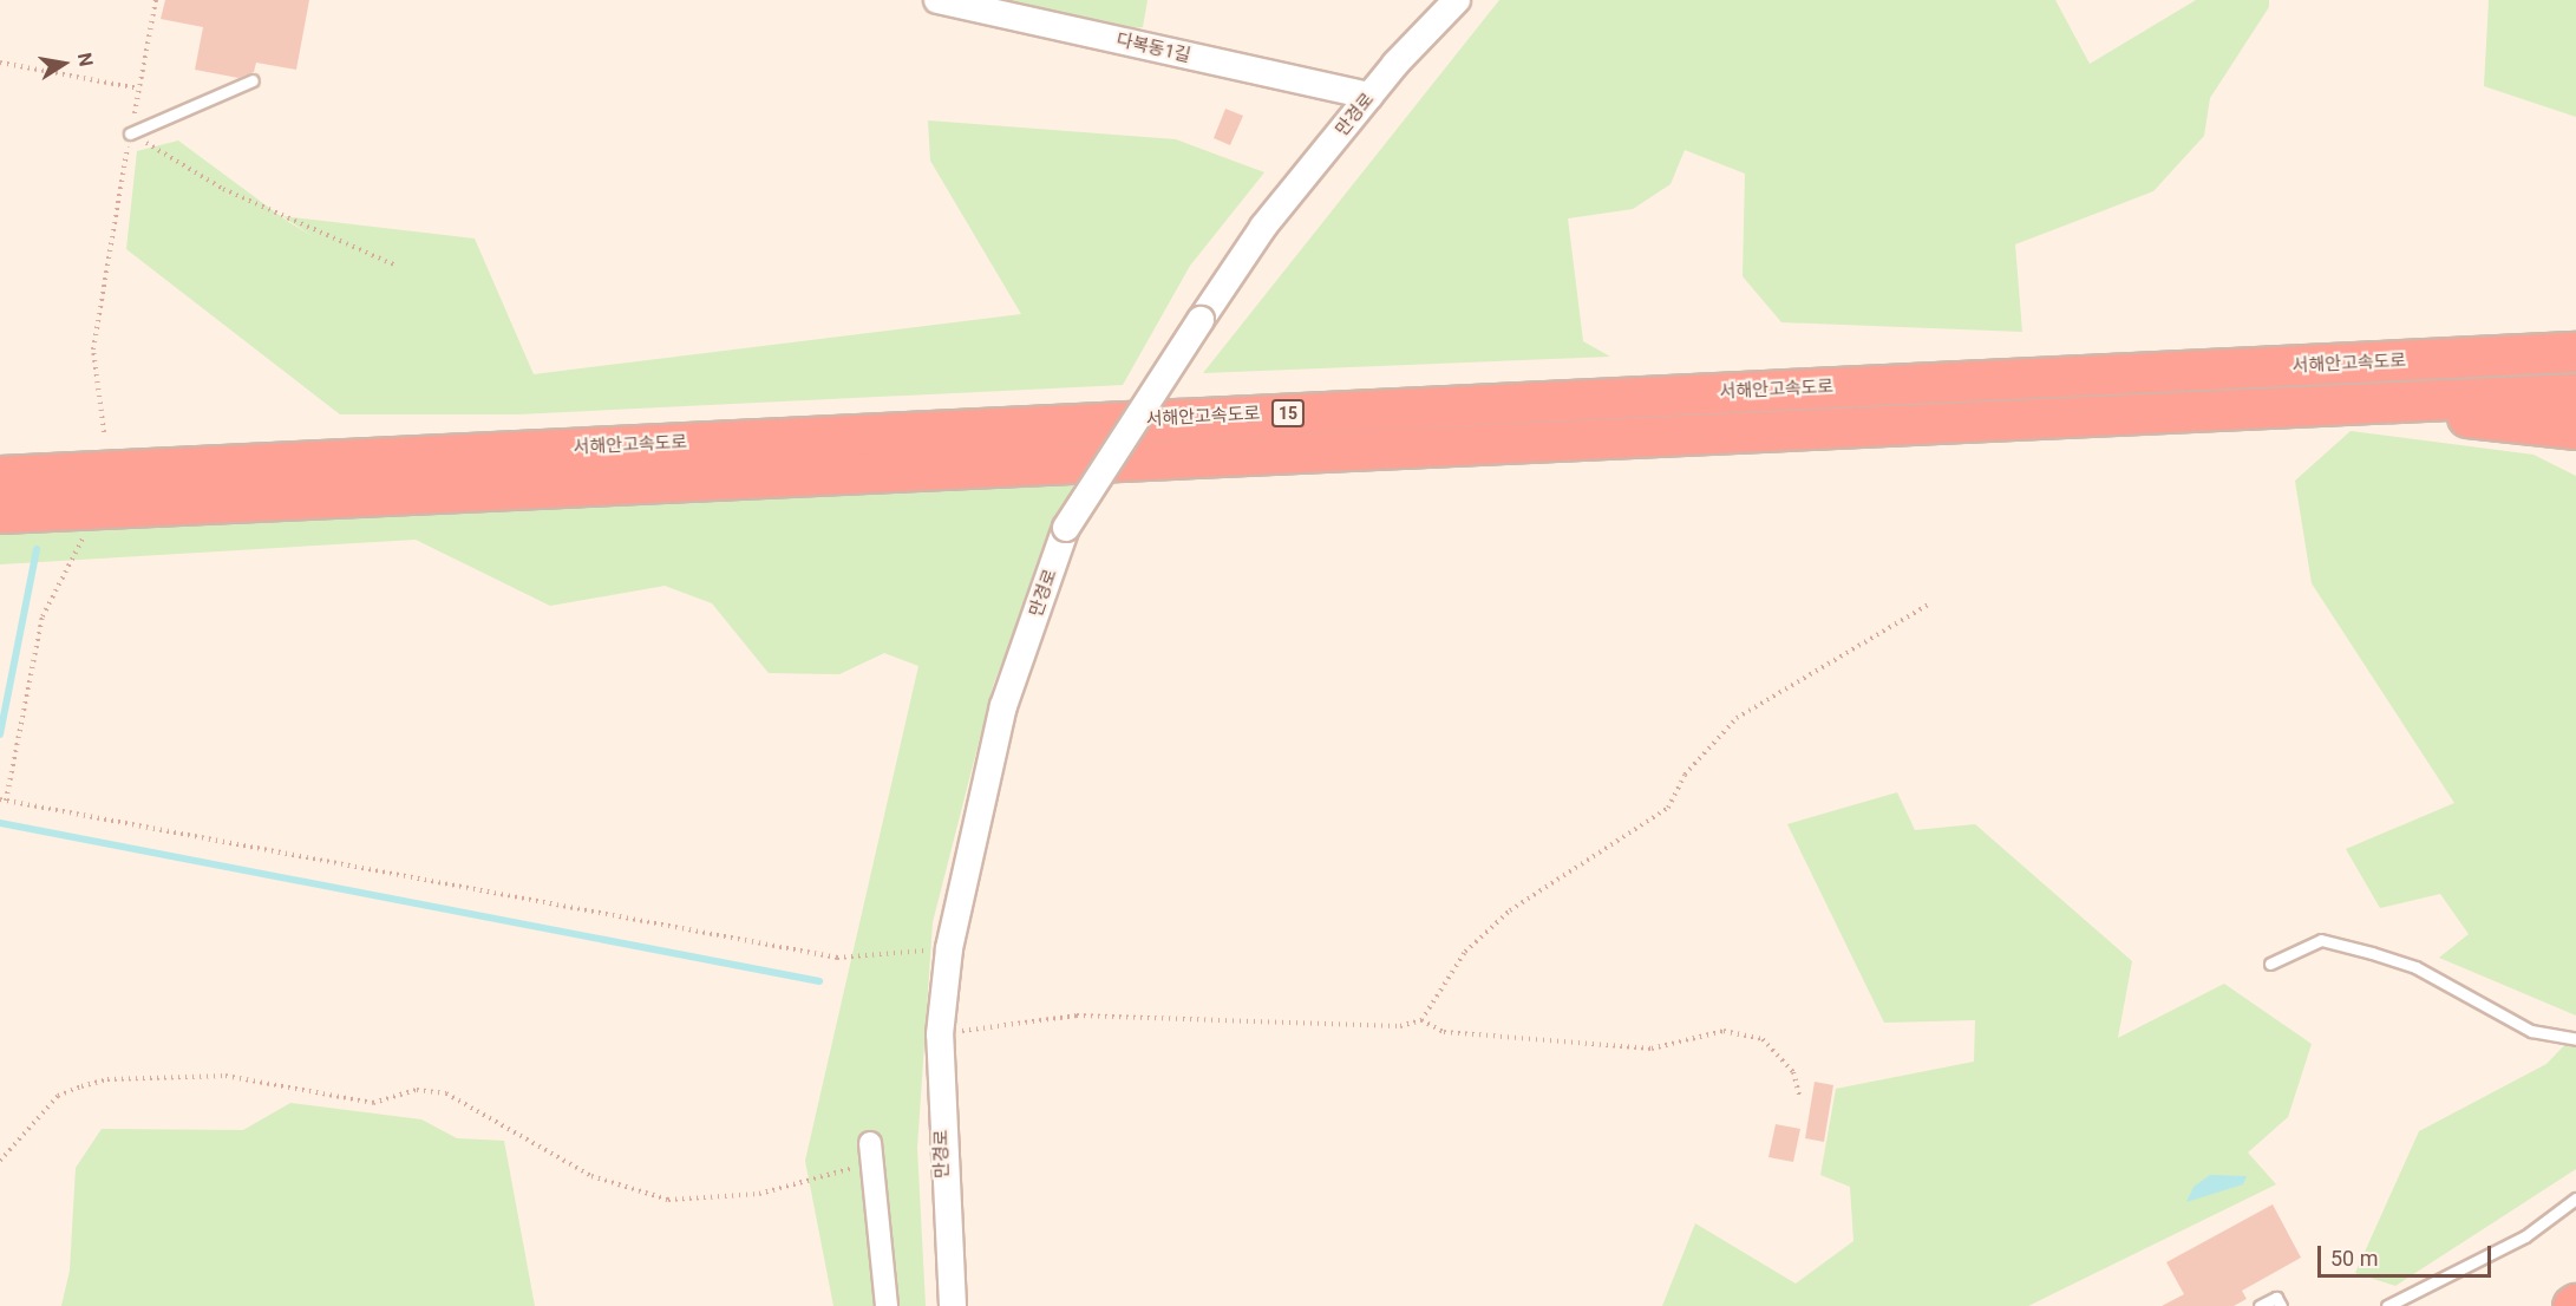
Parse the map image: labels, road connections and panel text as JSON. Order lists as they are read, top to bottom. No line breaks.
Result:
{"streets":{"highway":["서해안고속도로","15"],"street":["다복동1길","만경로"]},"crossings":[["다복동1길","만경로"]],"scale_bar":"50 m","north":"right"}
